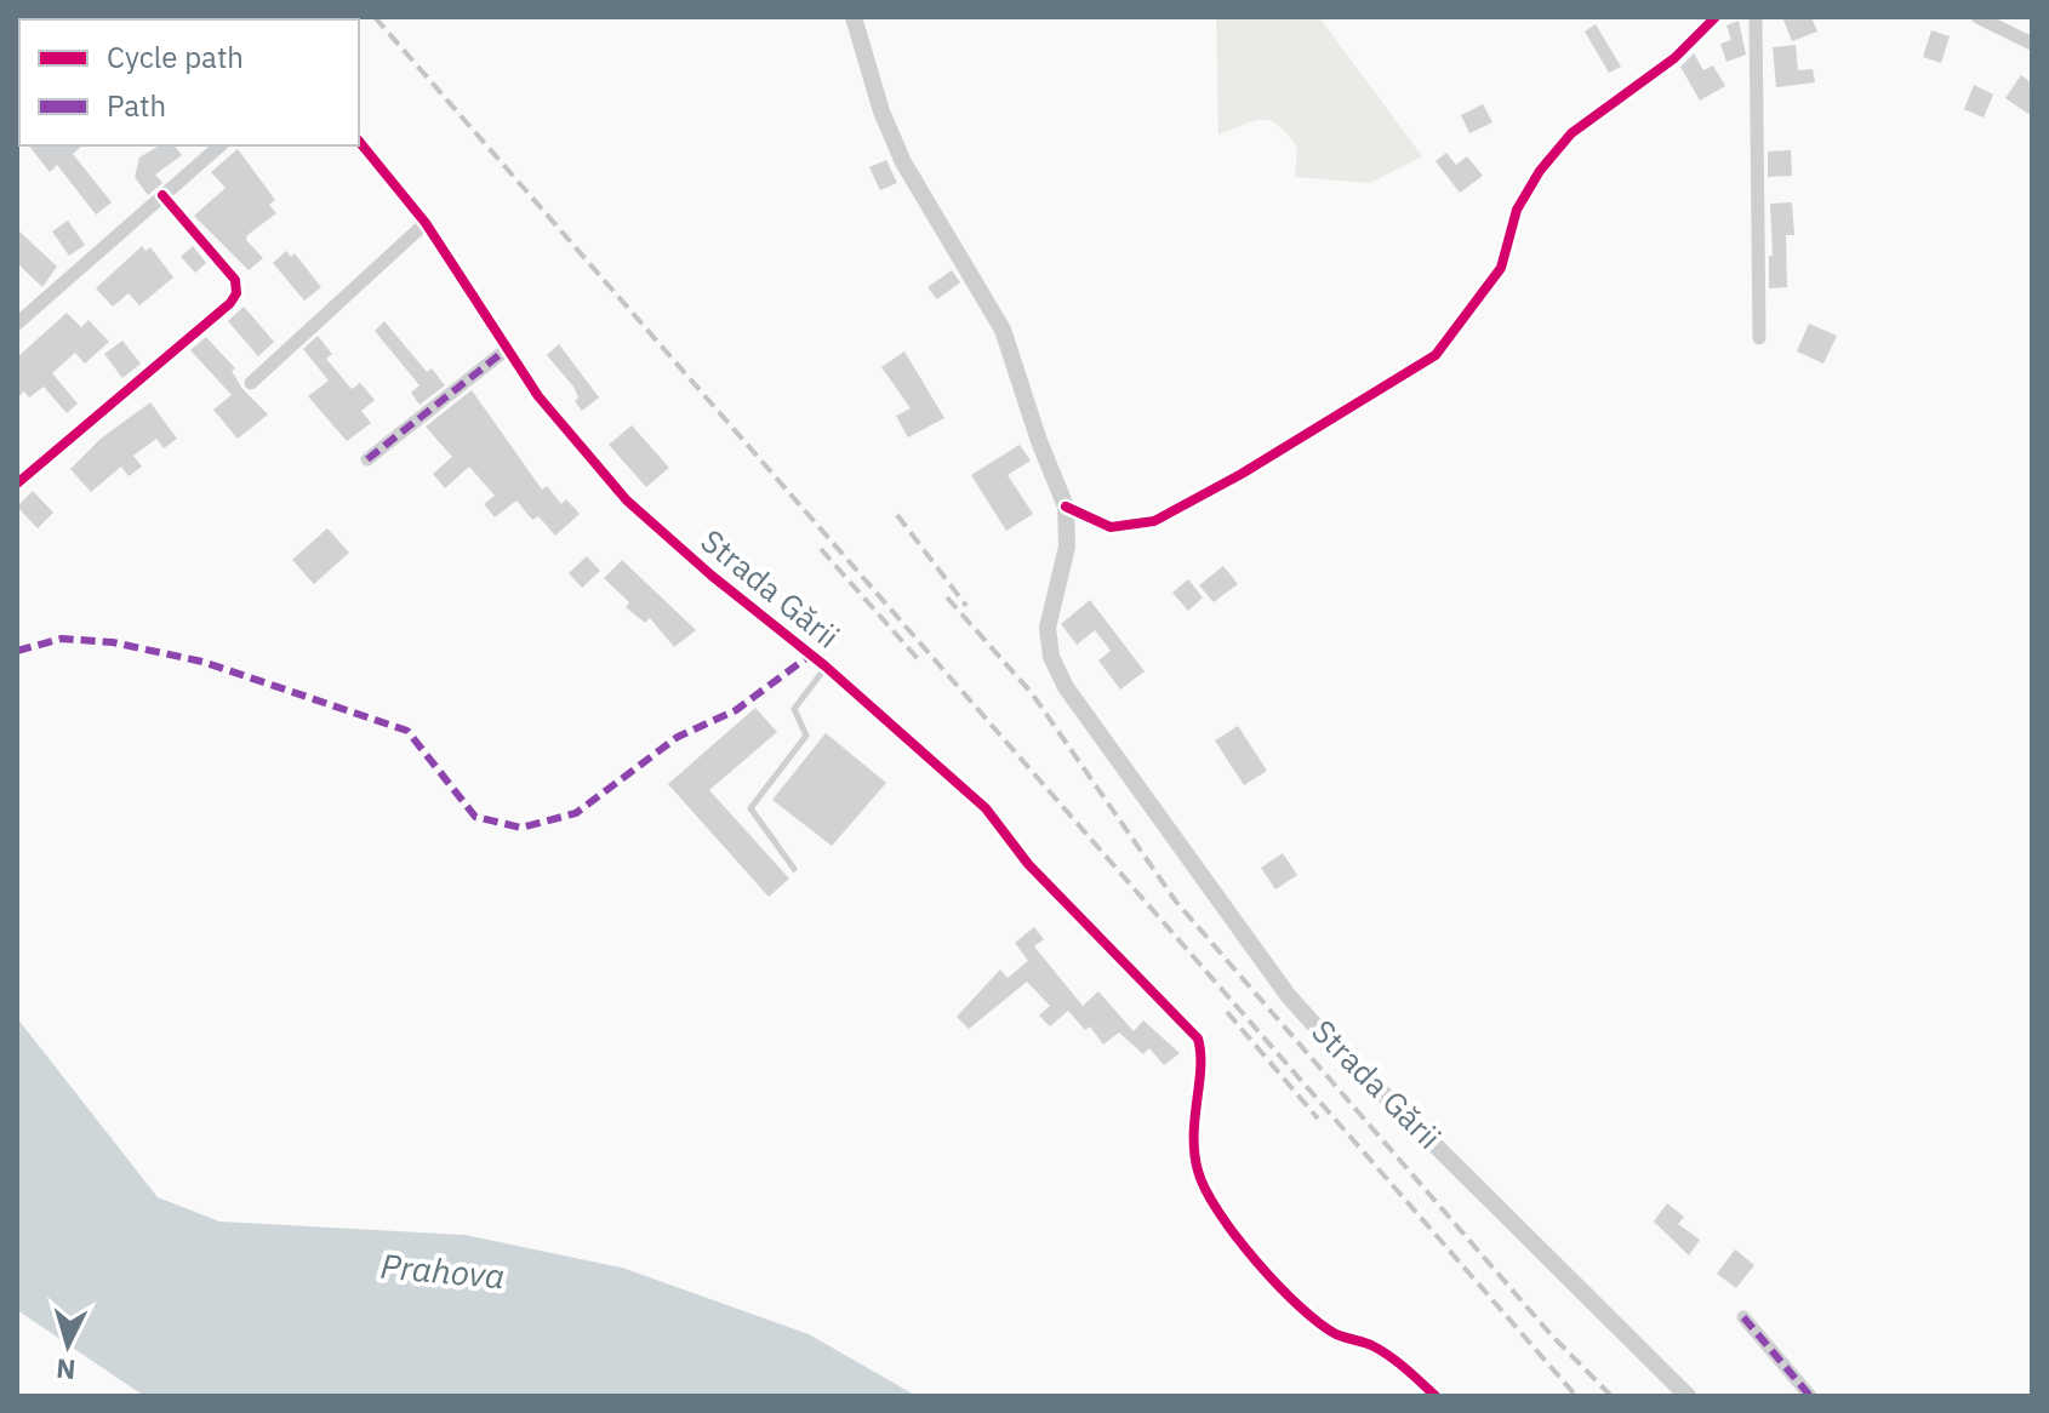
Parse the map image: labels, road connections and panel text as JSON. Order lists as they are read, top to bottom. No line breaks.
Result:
{"streets":{"street":["Strada Gării"]},"water":["Prahova"],"legend":["Cycle path","Path"],"north":"bottom"}
